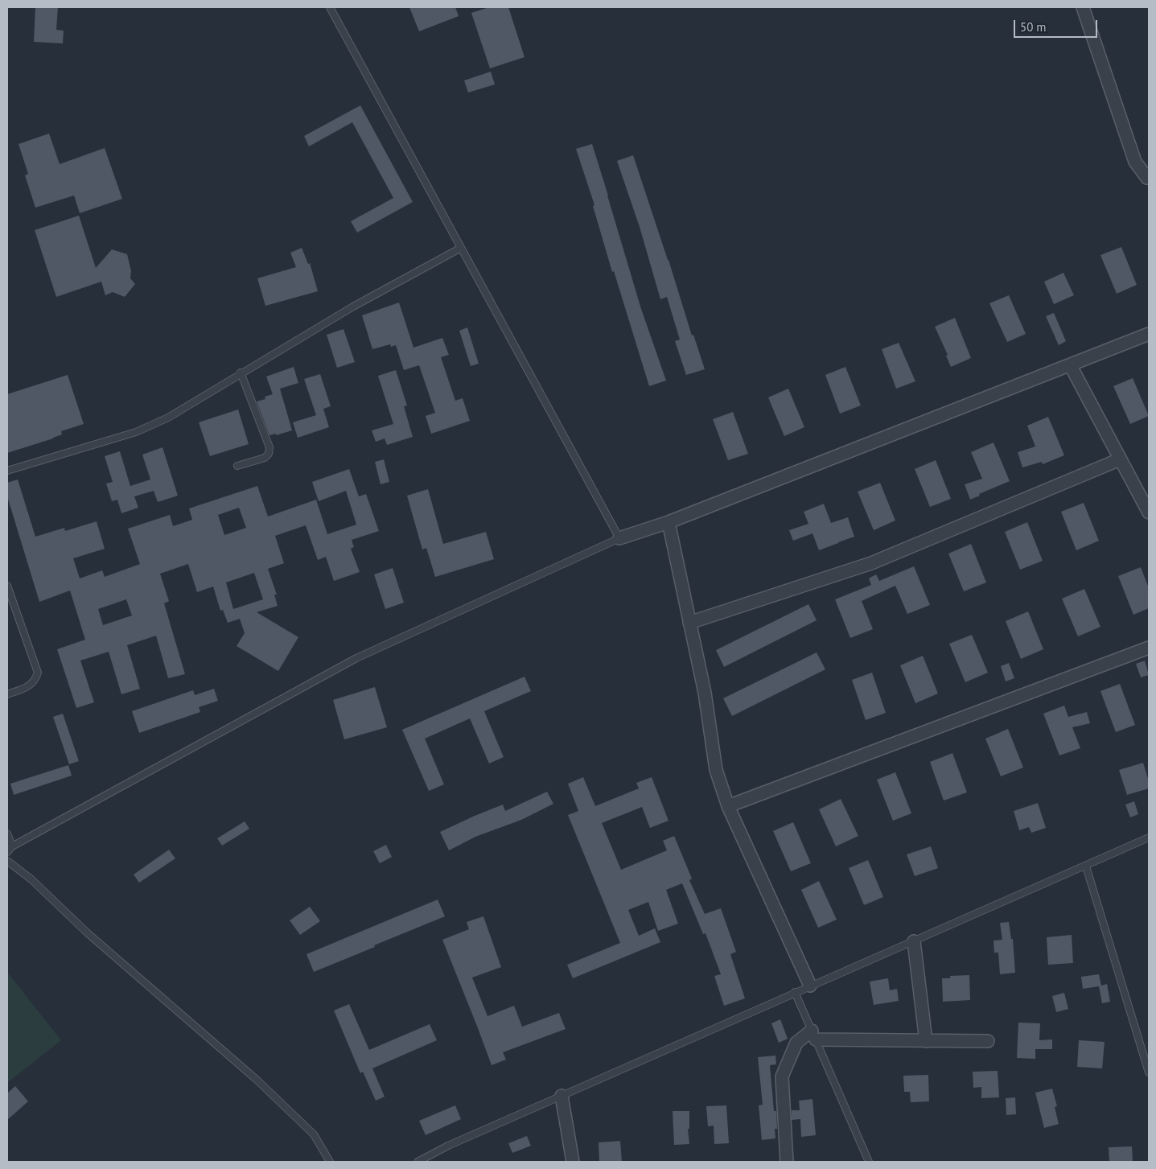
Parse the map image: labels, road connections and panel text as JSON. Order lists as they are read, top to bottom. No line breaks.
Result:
{"scale_bar":"50 m"}
